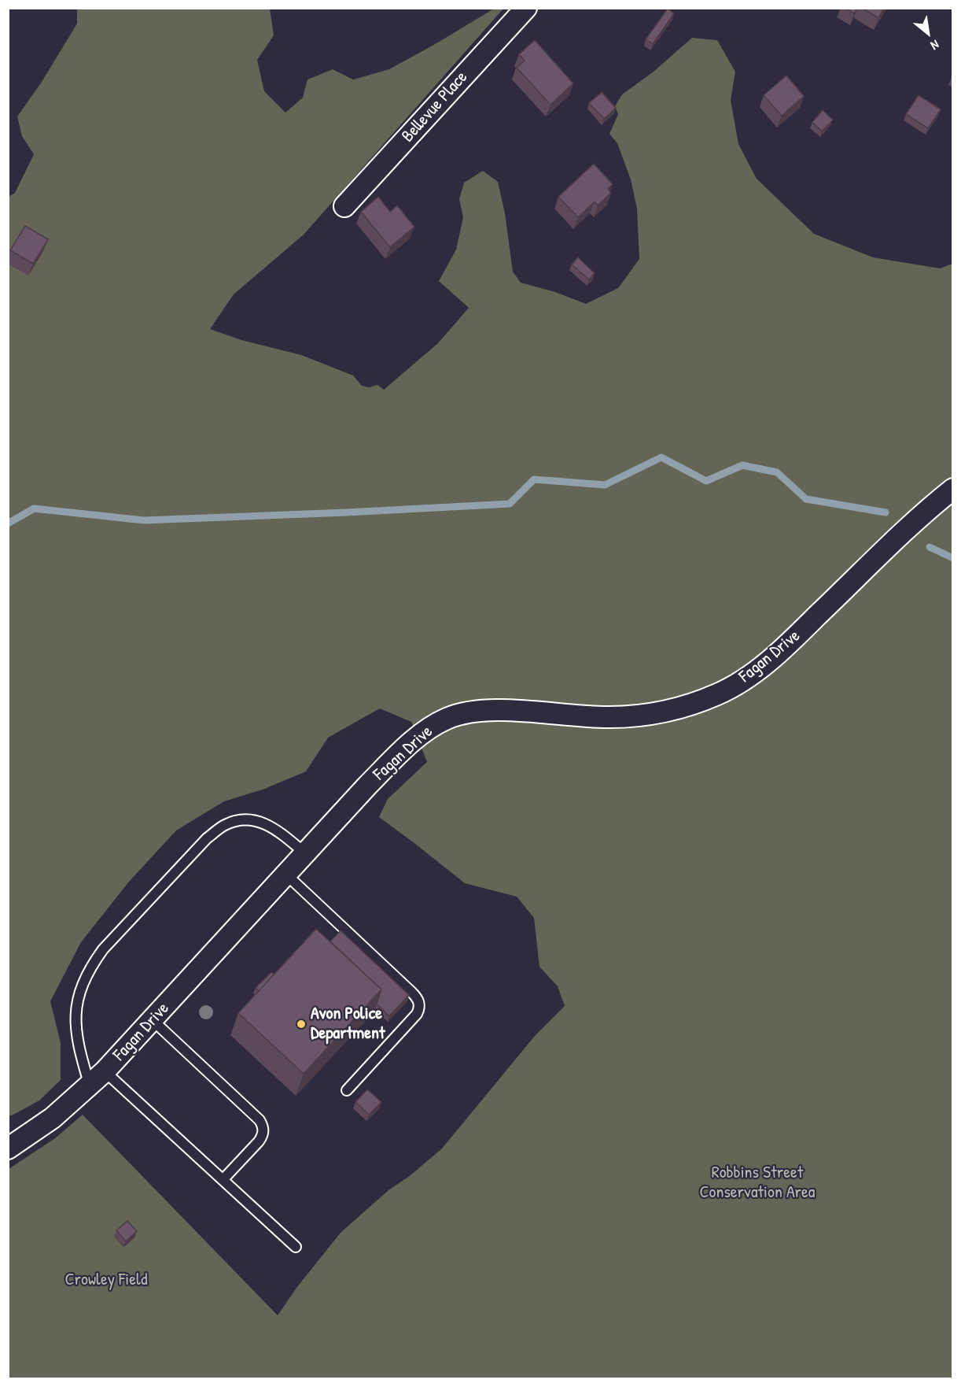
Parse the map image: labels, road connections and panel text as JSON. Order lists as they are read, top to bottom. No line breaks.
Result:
{"streets":{"street":["Bellevue Place","Fagan Drive"]},"parks":["Robbins Street Conservation Area","Crowley Field"],"places":["Avon Police Department"],"north":"bottom right"}
